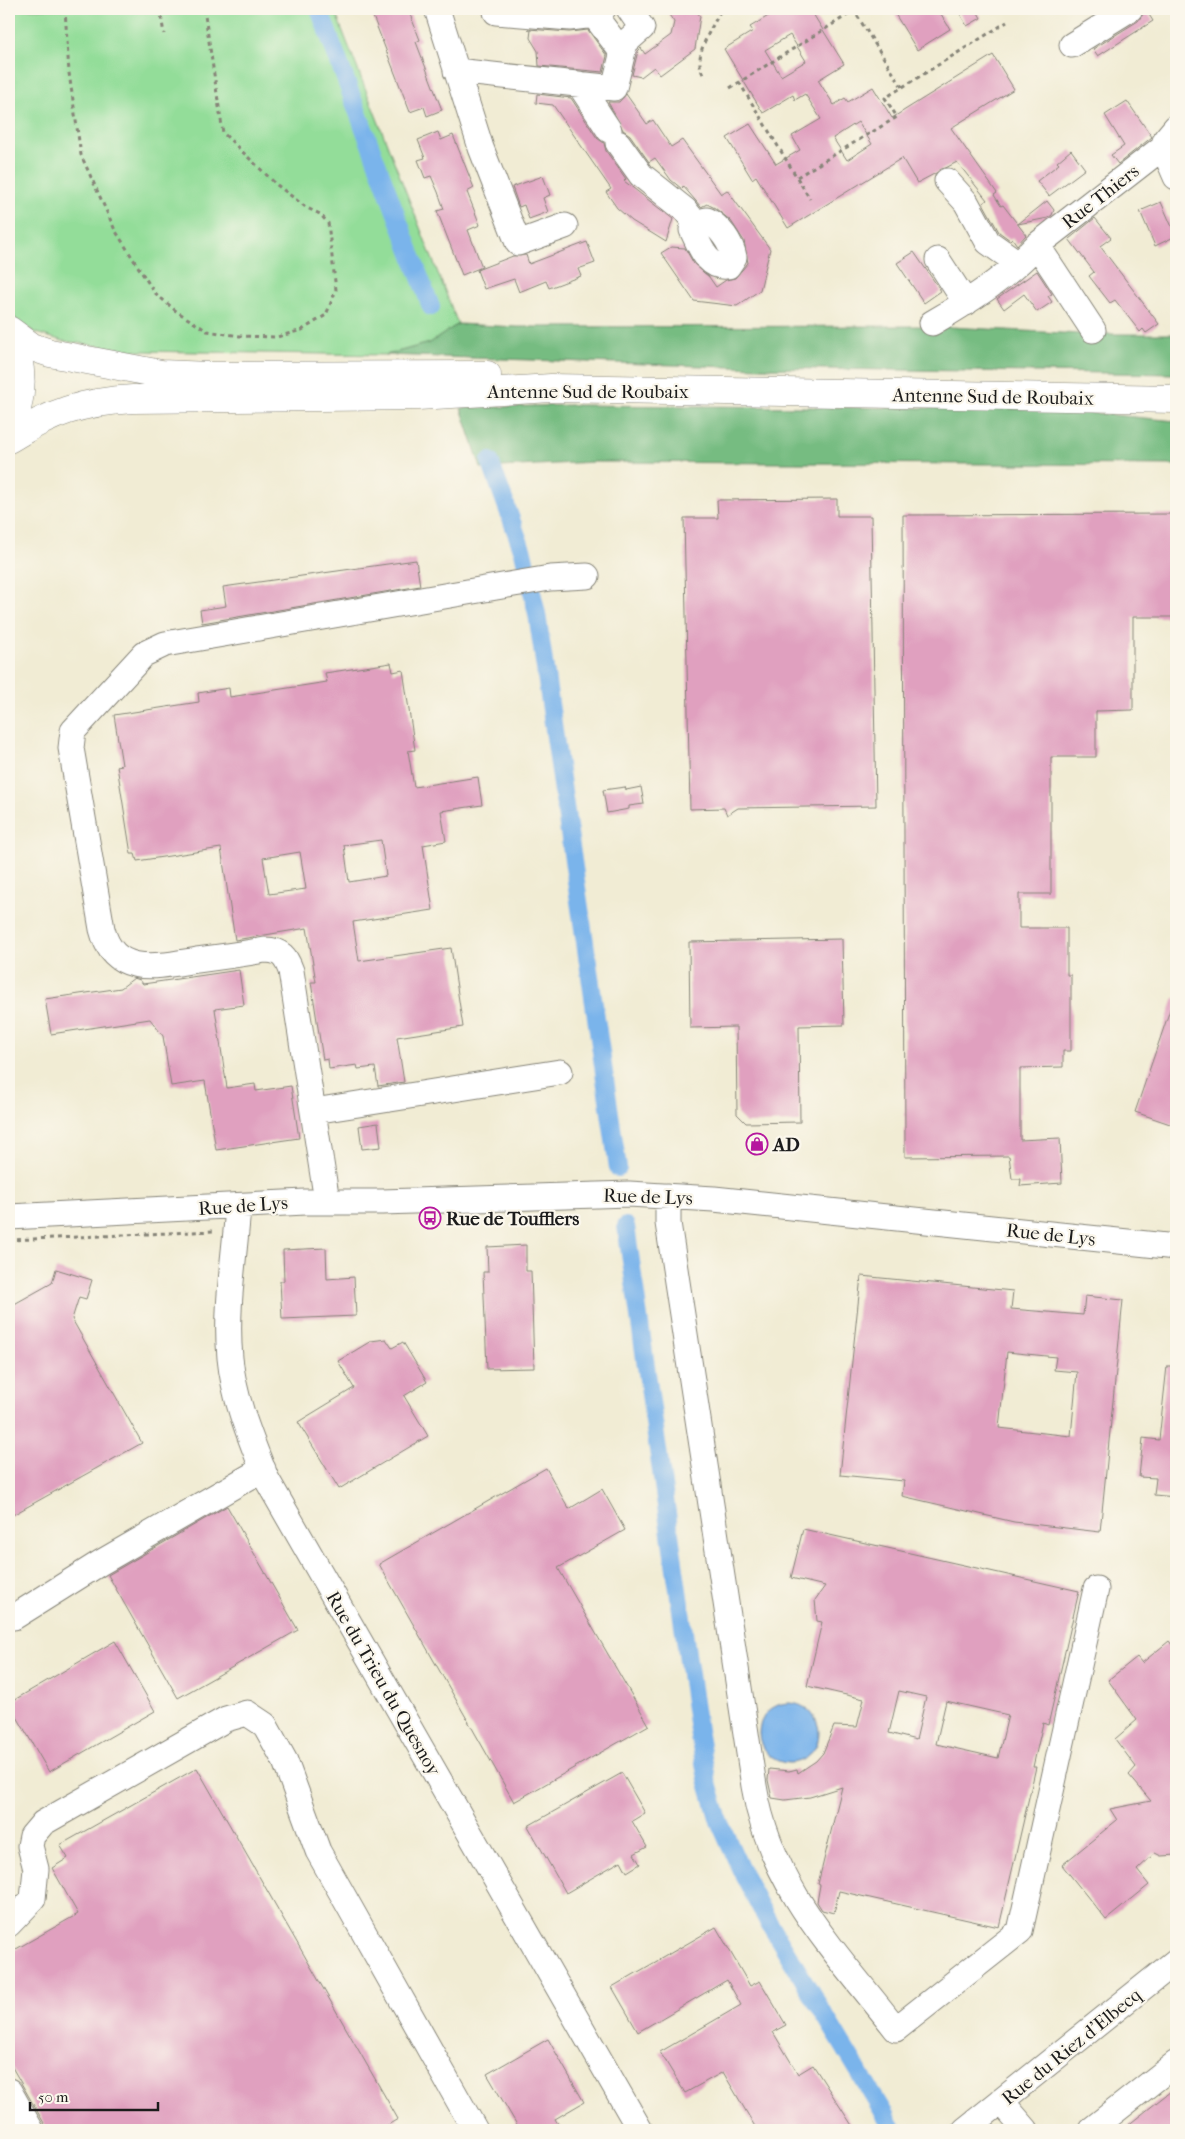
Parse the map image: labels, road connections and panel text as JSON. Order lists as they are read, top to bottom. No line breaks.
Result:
{"streets":{"highway":["Antenne Sud de Roubaix"],"street":["Rue Thiers","Rue de Lys","Rue du Trieu du Quesnoy","Rue du Riez d'Elbecq"]},"crossings":[["Rue de Lys","Rue du Trieu du Quesnoy"]],"places":{"shop":["AD"],"bus stop":["Rue de Toufflers"]},"scale_bar":"50 m"}
